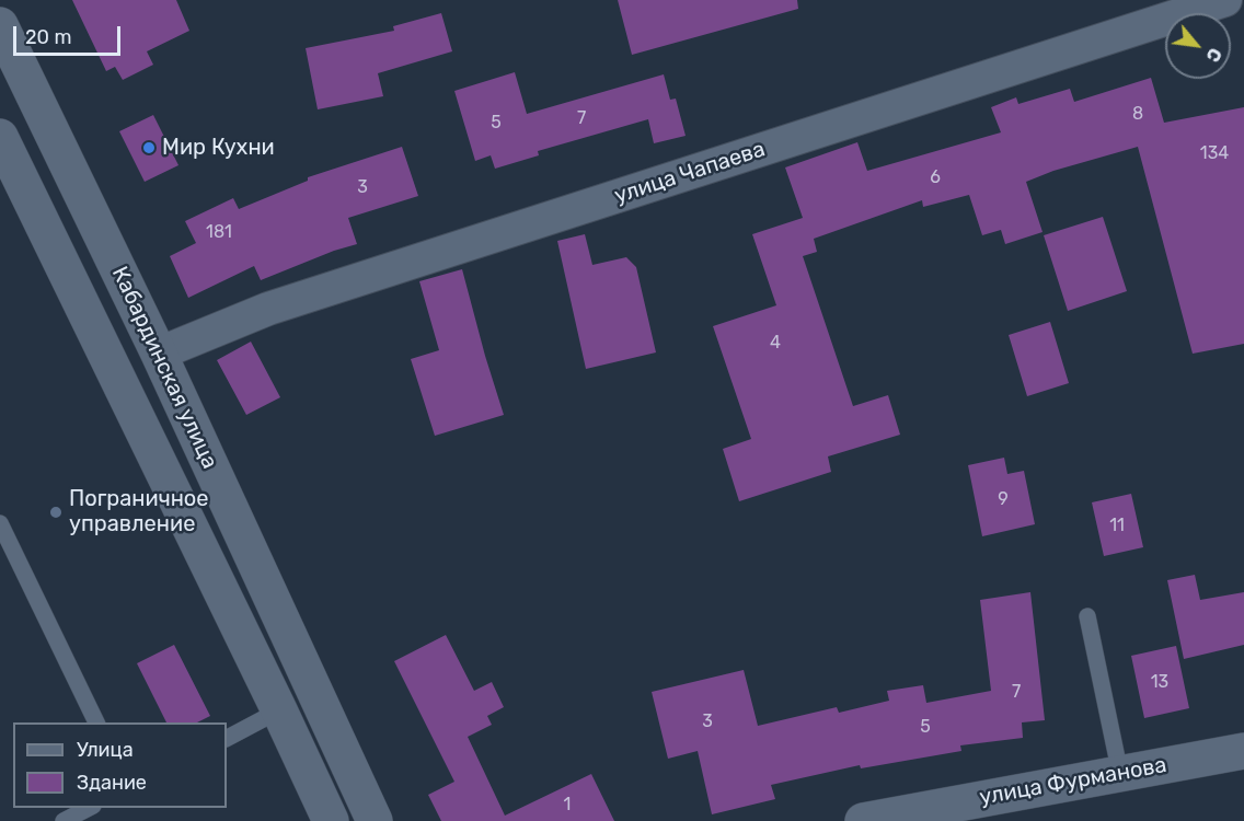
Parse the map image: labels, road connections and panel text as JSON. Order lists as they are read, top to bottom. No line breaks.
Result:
{"streets":{"main road":["Кабардинская улица","улица Фурманова"],"street":["улица Чапаева"]},"crossings":[["улица Чапаева","Кабардинская улица"]],"places":["Мир Кухни","Пограничное управление"],"house_numbers":["8","7","5","134","6","3","181","4","9","11","13","7","3","5","1"],"legend":["Улица","Здание"],"scale_bar":"20 m","north":"bottom right"}
